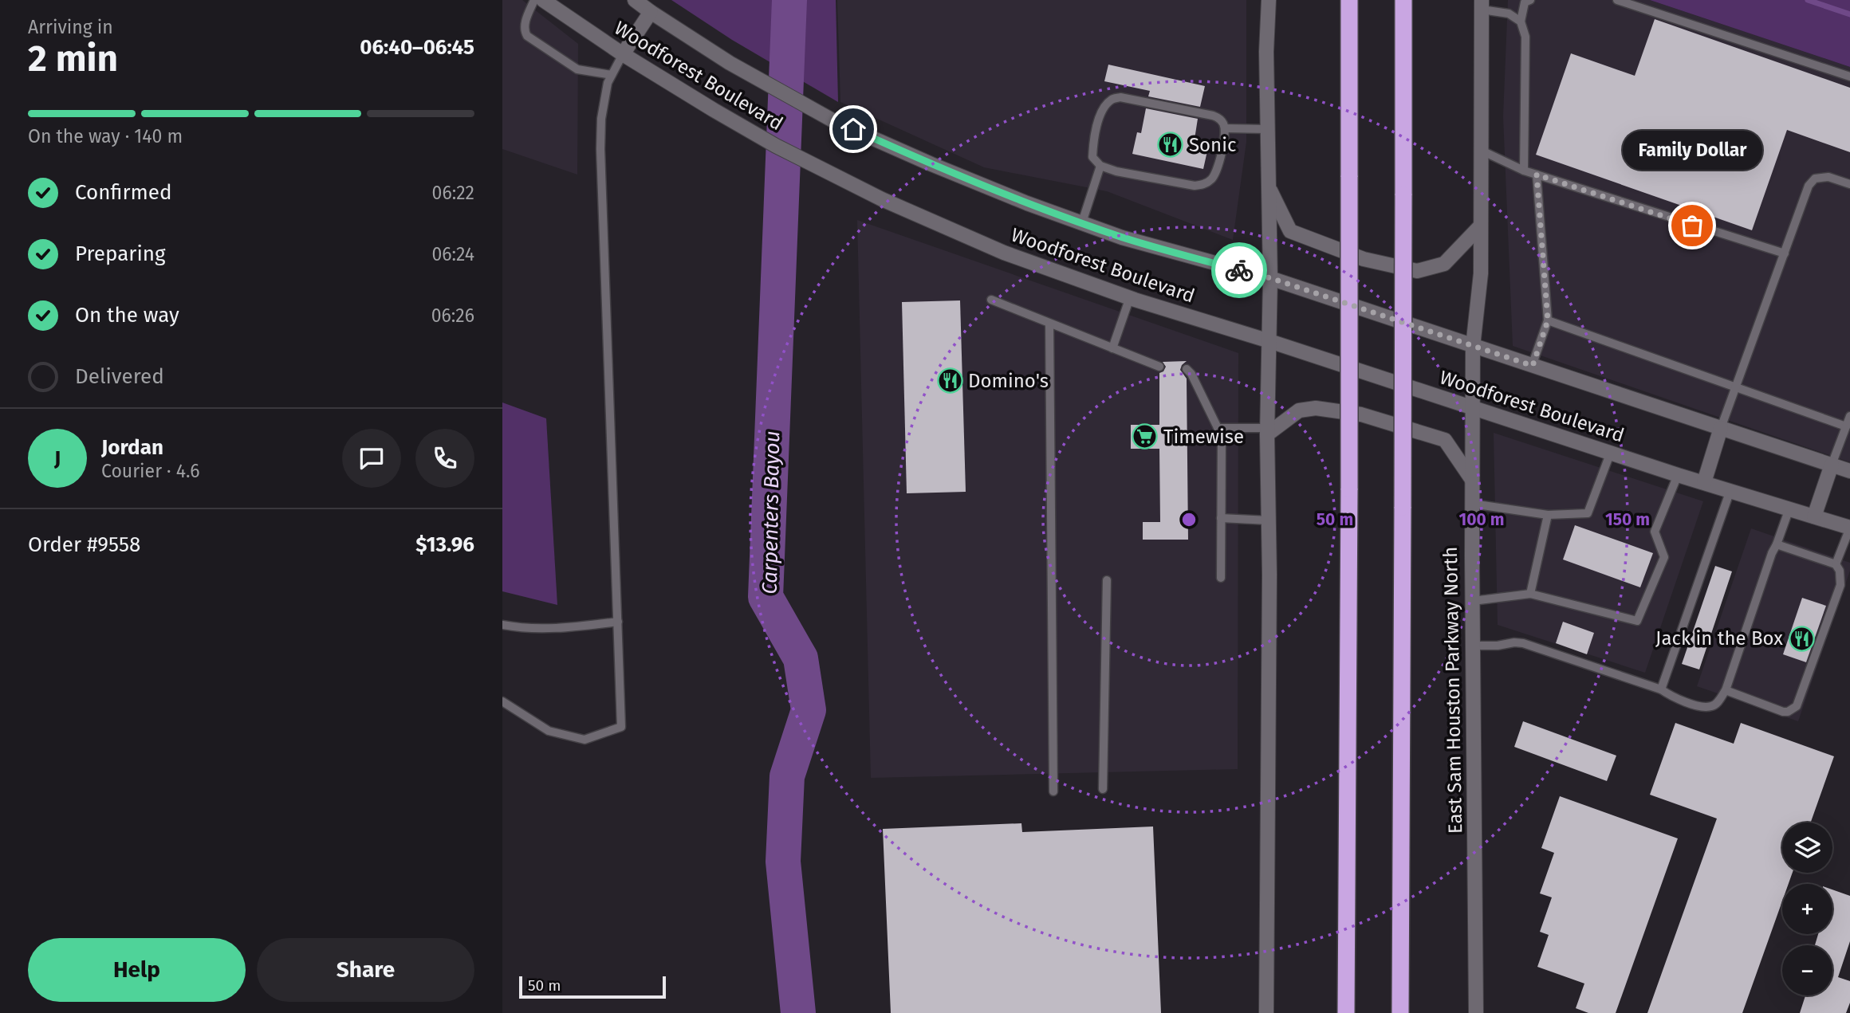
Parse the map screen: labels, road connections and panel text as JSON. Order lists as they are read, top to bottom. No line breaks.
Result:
{"streets":{"main road":["Woodforest Boulevard","East Sam Houston Parkway North"]},"crossings":[["Woodforest Boulevard","East Sam Houston Parkway North"]],"water":["Carpenters Bayou"],"places":{"restaurant":["Sonic","Domino's","Jack in the Box"],"other":["Family Dollar"],"supermarket":["Timewise"]},"scale_bar":"50 m","page":{"heading":["2 min","Arriving in","06:40–06:45"],"panel":["Jordan","Courier · 4.6","Order #9558","$13.96"],"bar":"On the way · 140 m","bubble":"Family Dollar","list":[["Confirmed","06:22"],["Preparing","06:24"],["On the way","06:26"],"Delivered"],"round":"J","map_buttons":["+","−"],"buttons":["Help","Share"],"scale":"50 m"},"rings":["50 m","100 m","150 m"]}
